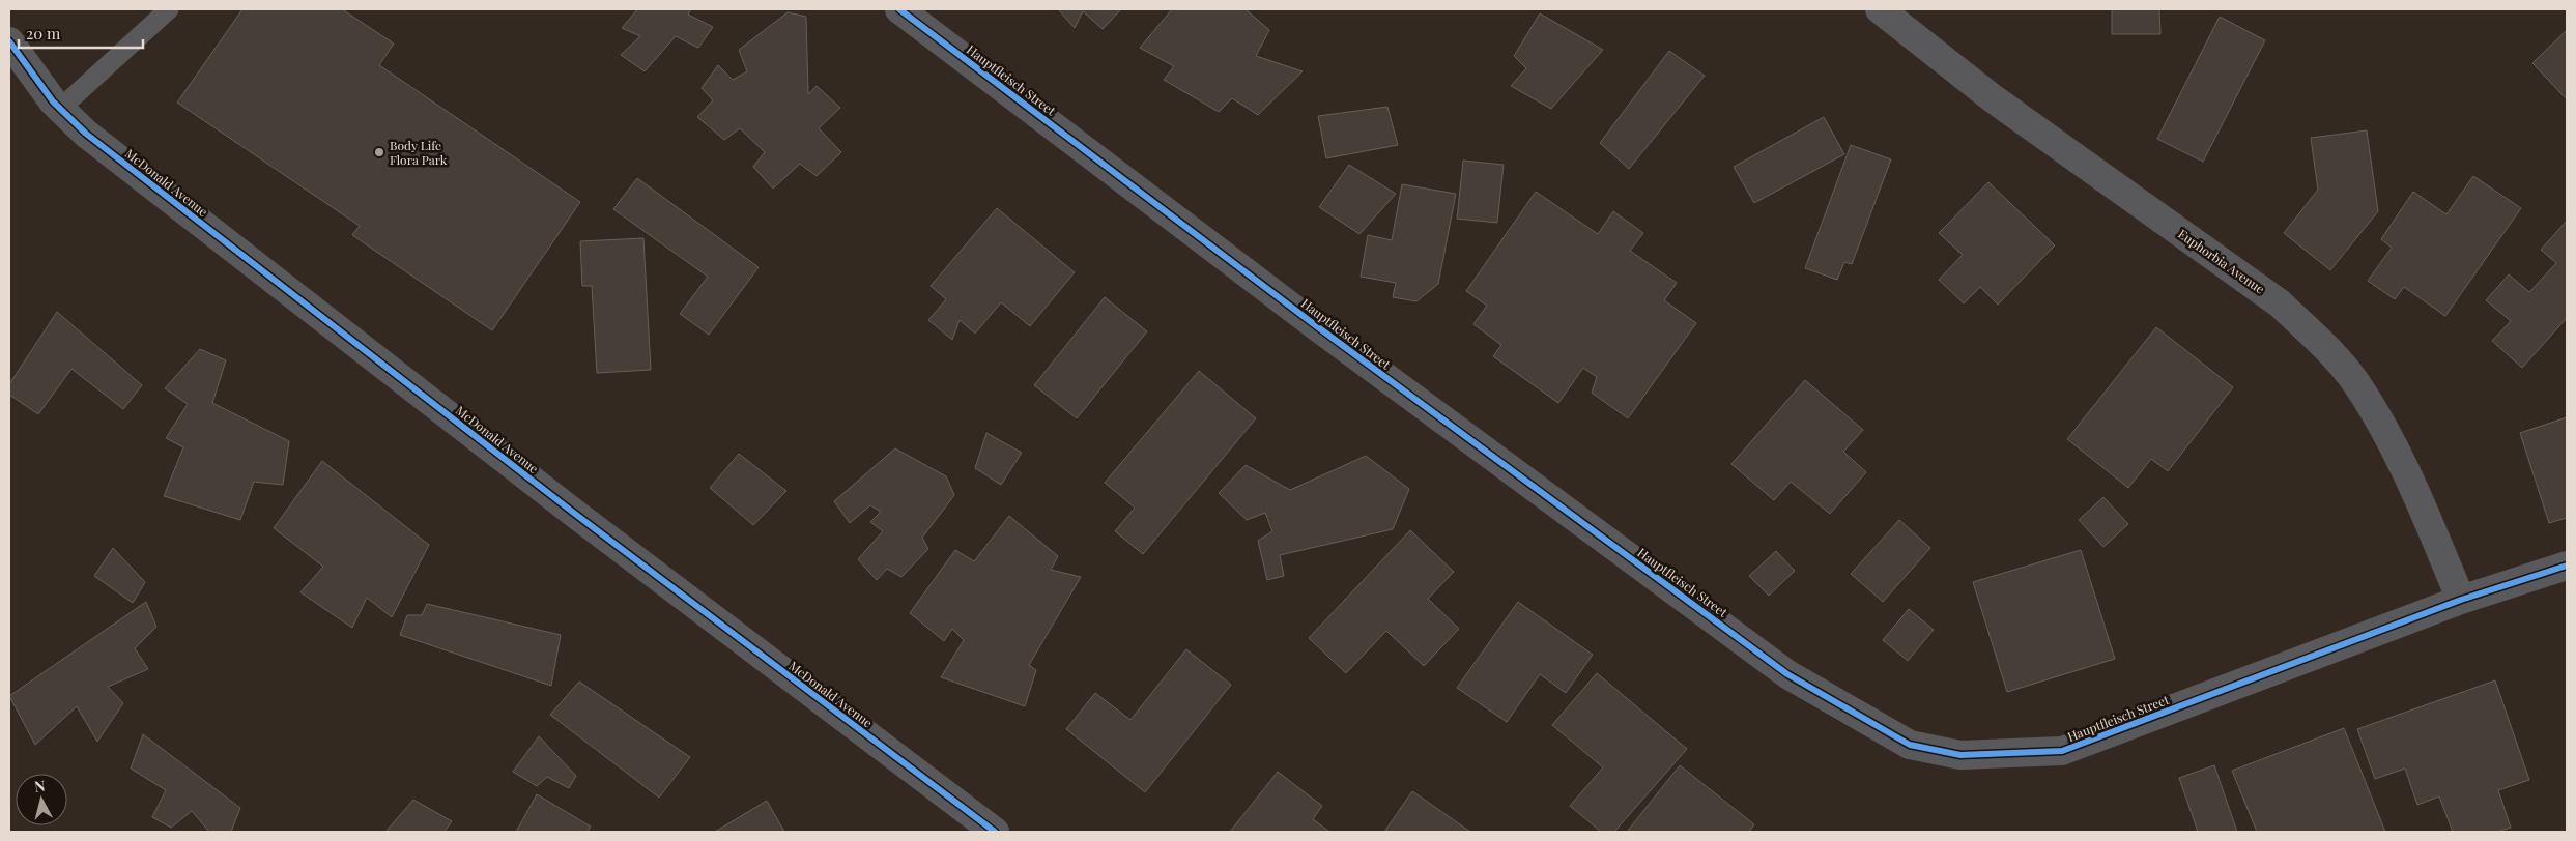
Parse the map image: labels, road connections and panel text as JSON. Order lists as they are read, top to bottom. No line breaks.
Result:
{"streets":{"street":["Hauptfleisch Street","McDonald Avenue","Euphorbia Avenue"]},"crossings":[["Hauptfleisch Street","Euphorbia Avenue"]],"places":["Body Life Flora Park"],"scale_bar":"20 m","north":"top"}
